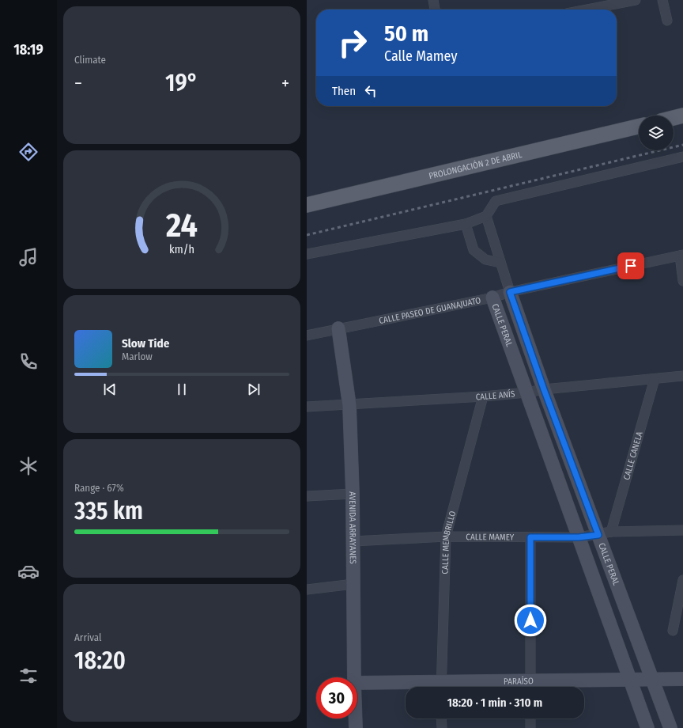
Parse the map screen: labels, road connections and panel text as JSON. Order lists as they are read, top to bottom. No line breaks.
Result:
{"streets":{"main road":["PROLONGACIÓN 2 DE ABRIL","CALLE PERAL","AVENIDA ARRAYANES","PARAÍSO"],"street":["CALLE PASEO DE GUANAJUATO","CALLE ANÍS","CALLE CANELA","CALLE MAMEY","CALLE MEMBRILLO"]},"crossings":[["CALLE PASEO DE GUANAJUATO","CALLE PERAL"],["CALLE PASEO DE GUANAJUATO","AVENIDA ARRAYANES"],["CALLE PERAL","CALLE ANÍS"],["CALLE PERAL","CALLE CANELA"],["CALLE PERAL","CALLE MAMEY"],["CALLE PERAL","PARAÍSO"],["CALLE ANÍS","CALLE CANELA"],["CALLE ANÍS","AVENIDA ARRAYANES"],["CALLE ANÍS","CALLE MEMBRILLO"],["CALLE CANELA","CALLE MAMEY"],["AVENIDA ARRAYANES","CALLE MAMEY"],["CALLE MAMEY","CALLE MEMBRILLO"],["CALLE MEMBRILLO","PARAÍSO"]],"page":{"tabs":"18:19","tile":["Climate",["Range · 67%","335 km"],["Arrival","18:20"]],"turn":["50 m","Calle Mamey"],"heat":["−","19°","+"],"then":"Then","song":["Slow Tide","Marlow"],"limit":"30","trip":"18:20 · 1 min · 310 m","gauge":["24","km/h"]}}
